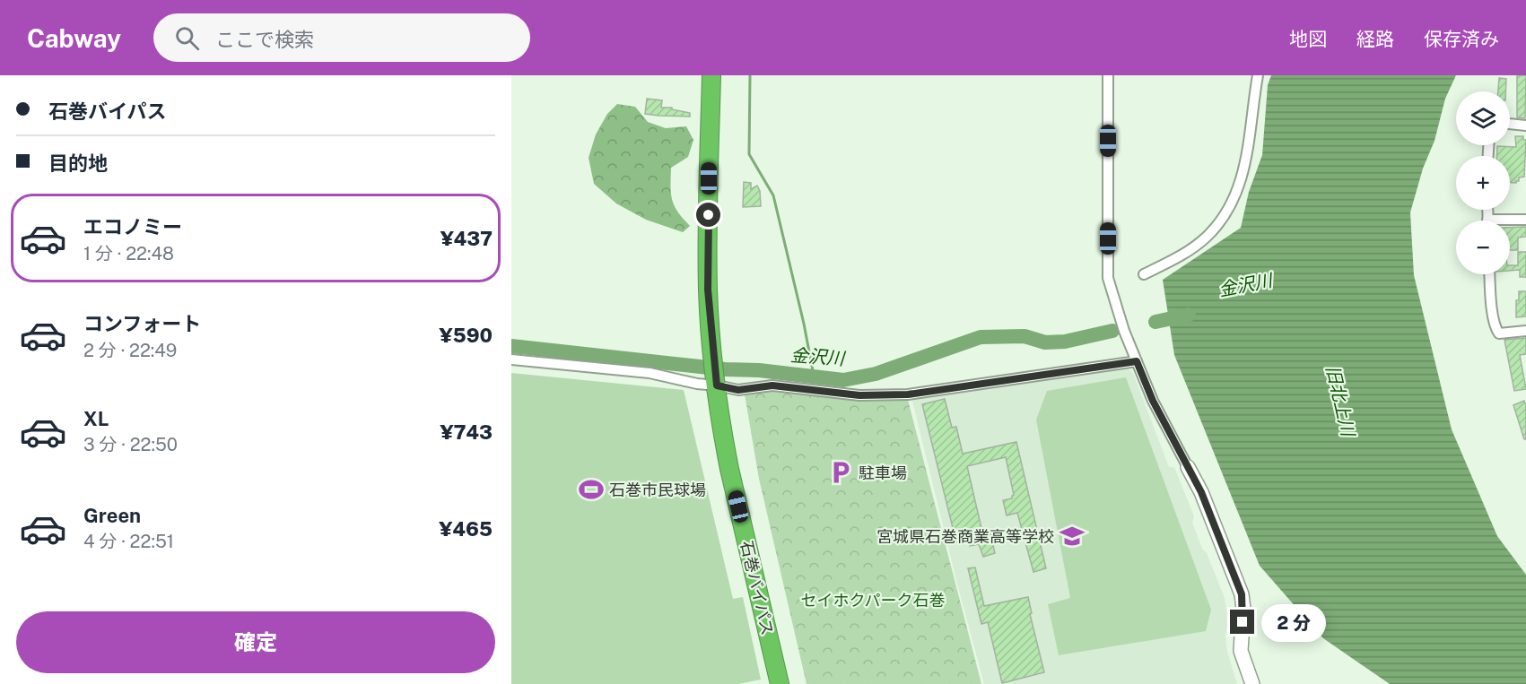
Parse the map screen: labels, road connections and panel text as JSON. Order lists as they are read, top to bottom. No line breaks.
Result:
{"streets":{"highway":["石巻バイパス"]},"water":["金沢川","旧北上川"],"parks":["セイホクパーク石巻"],"places":{"parking":["駐車場"],"sports":["石巻市民球場"],"school or university":["宮城県石巻商業高等学校"]},"page":{"header":"Cabway","search":"ここで検索","nav":["地図","経路","保存済み"],"banner":["石巻バイパス","目的地"],"map_buttons":["+","−"],"list":[{"name":"エコノミー","note":"1 分 · 22:48","value":"¥437"},{"name":"コンフォート","note":"2 分 · 22:49","value":"¥590"},{"name":"XL","note":"3 分 · 22:50","value":"¥743"},{"name":"Green","note":"4 分 · 22:51","value":"¥465"}],"buttons":"確定","bubble":"2 分"}}
